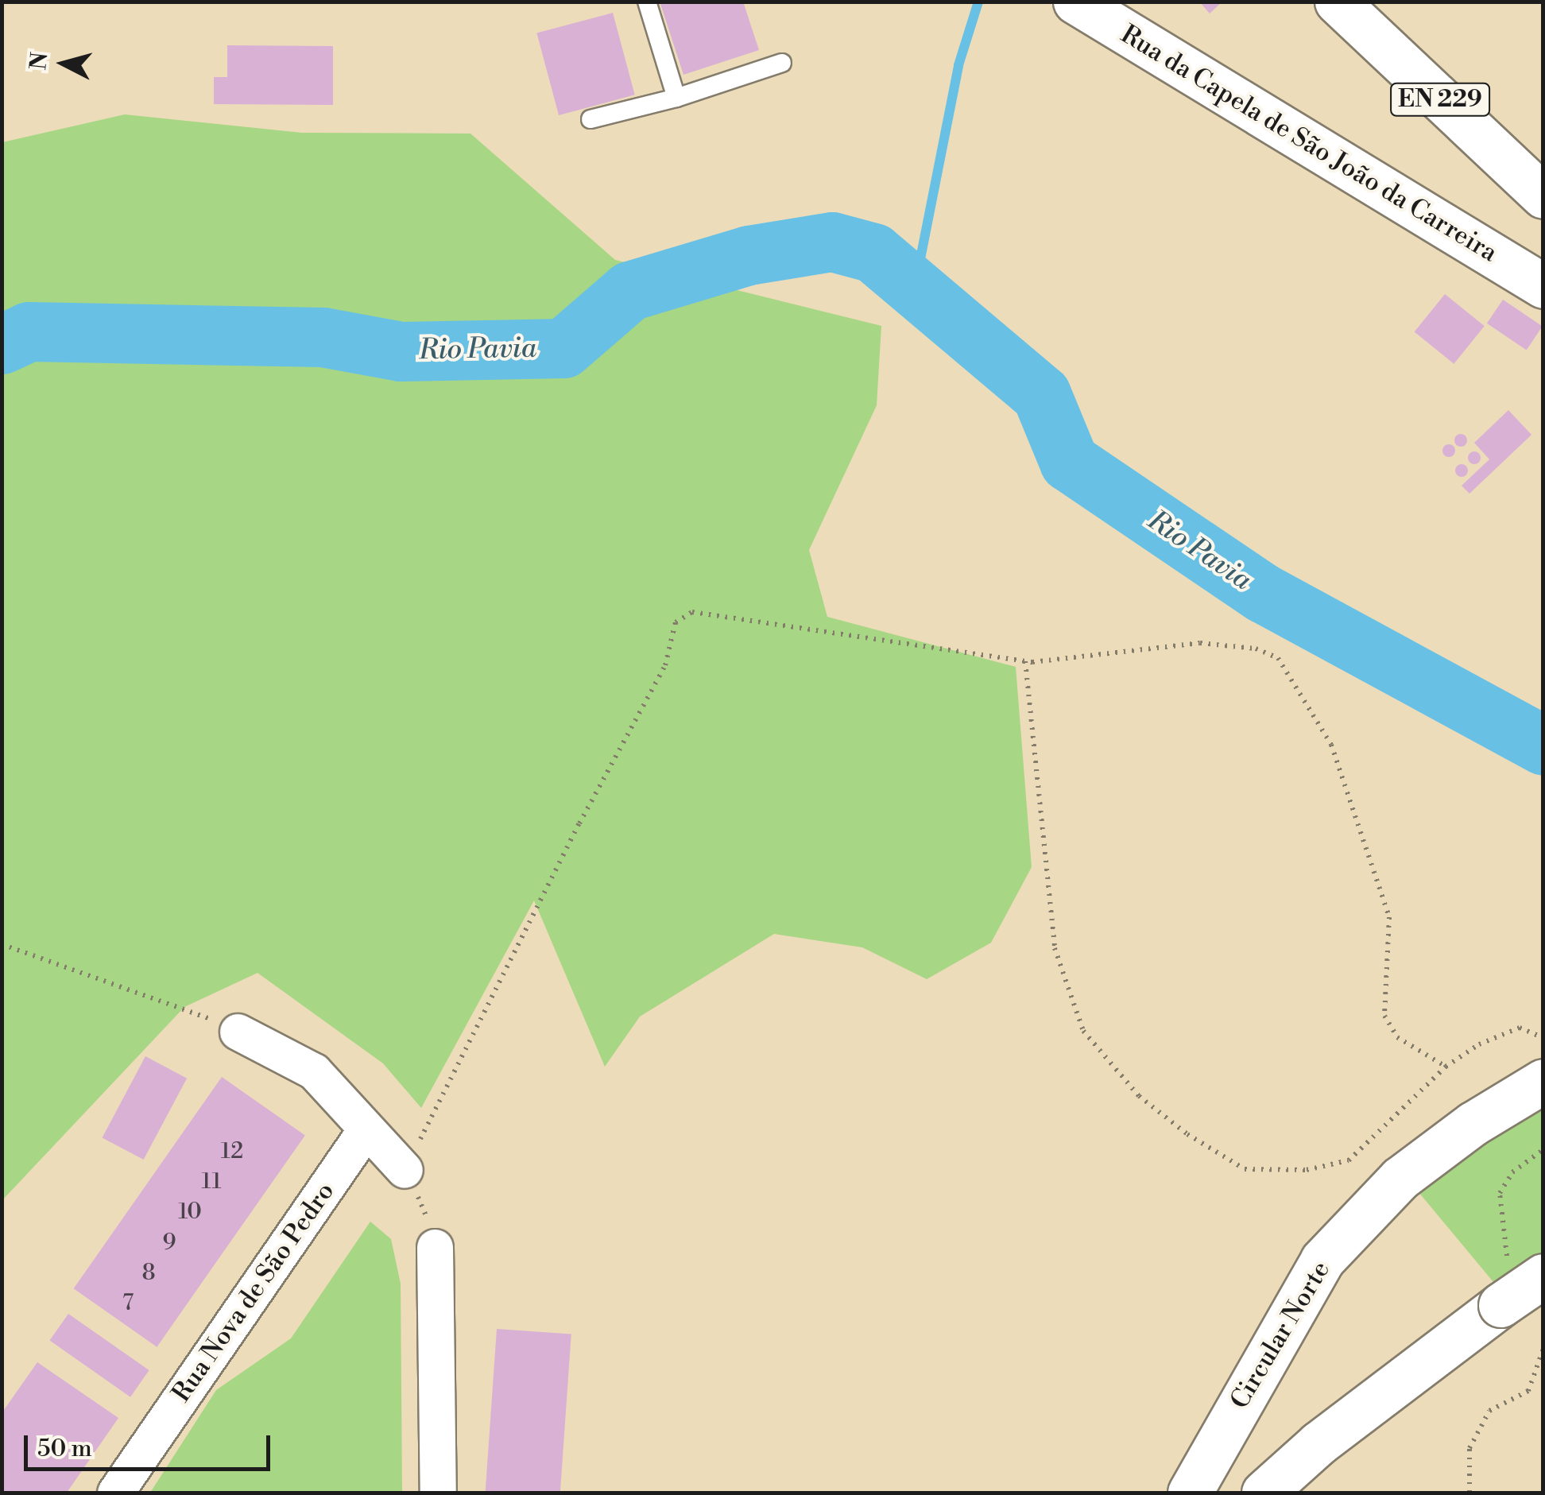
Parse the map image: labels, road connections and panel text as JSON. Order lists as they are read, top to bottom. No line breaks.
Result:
{"streets":{"main road":["EN 229","Rua da Capela de São João da Carreira","Circular Norte"],"street":["Rua Nova de São Pedro"]},"water":["Rio Pavia"],"house_numbers":["12","11","10","9","8","7"],"scale_bar":"50 m","north":"left"}
